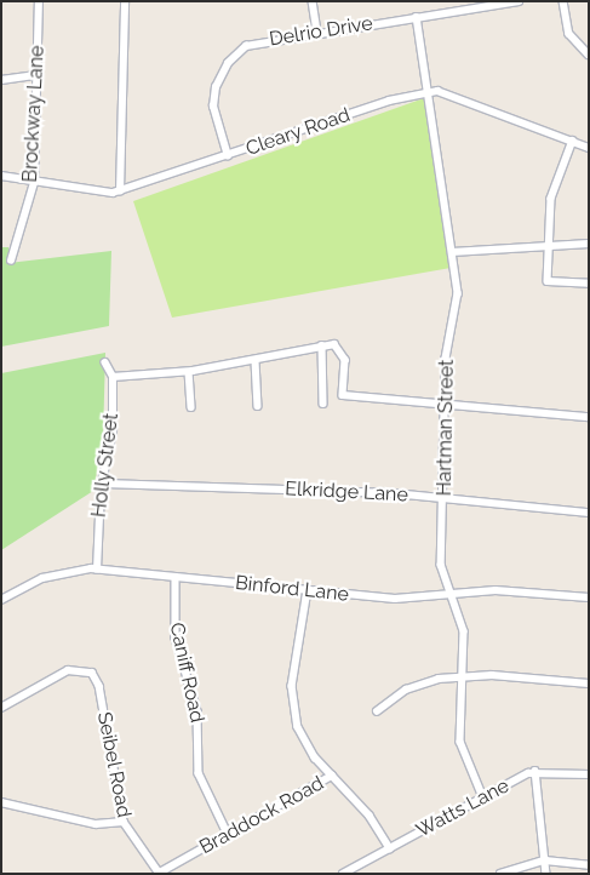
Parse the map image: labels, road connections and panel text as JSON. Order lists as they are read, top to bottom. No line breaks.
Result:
{"streets":{"street":["Delrio Drive","Brockway Lane","Cleary Road","Hartman Street","Holly Street","Elkridge Lane","Binford Lane","Caniff Road","Seibel Road","Watts Lane","Braddock Road"]},"crossings":[["Delrio Drive","Cleary Road"],["Delrio Drive","Hartman Street"],["Brockway Lane","Cleary Road"],["Cleary Road","Hartman Street"],["Hartman Street","Elkridge Lane"],["Hartman Street","Binford Lane"],["Hartman Street","Watts Lane"],["Holly Street","Elkridge Lane"],["Holly Street","Binford Lane"],["Binford Lane","Caniff Road"],["Caniff Road","Braddock Road"],["Seibel Road","Braddock Road"]]}
